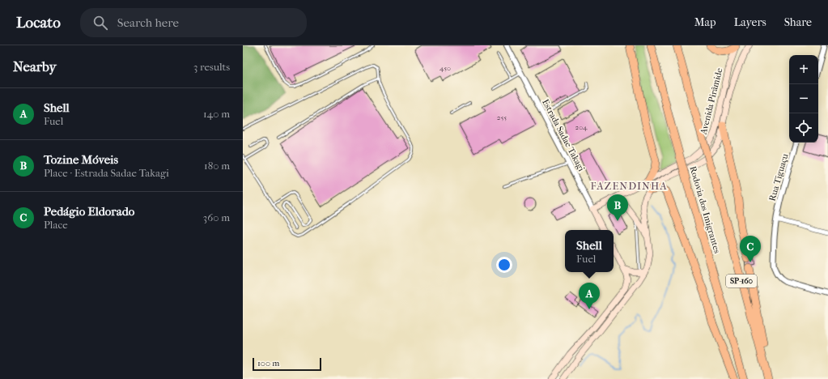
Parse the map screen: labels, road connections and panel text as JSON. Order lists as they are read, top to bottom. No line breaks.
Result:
{"streets":{"highway":["Rodovia dos Imigrantes","SP-160"],"main road":["Avenida Pirâmide","Estrada Sadae Takagi"],"street":["Rua Tiguaçu"]},"crossings":[["Avenida Pirâmide","Estrada Sadae Takagi"]],"districts":["FAZENDINHA"],"house_numbers":["450","255","204"],"scale_bar":"100 m","page":{"header":"Locato","search":"Search here","nav":["Map","Layers","Share"],"heading":["Nearby","3 results"],"map_buttons":["+","−"],"list":[{"mark":"A","name":"Shell","note":"Fuel","value":"140 m"},{"mark":"B","name":"Tozine Móveis","note":"Place · Estrada Sadae Takagi","value":"180 m"},{"mark":"C","name":"Pedágio Eldorado","note":"Place","value":"360 m"}],"pins":["B","C","A"],"popup":["Shell","Fuel"],"scale":"100 m"}}
